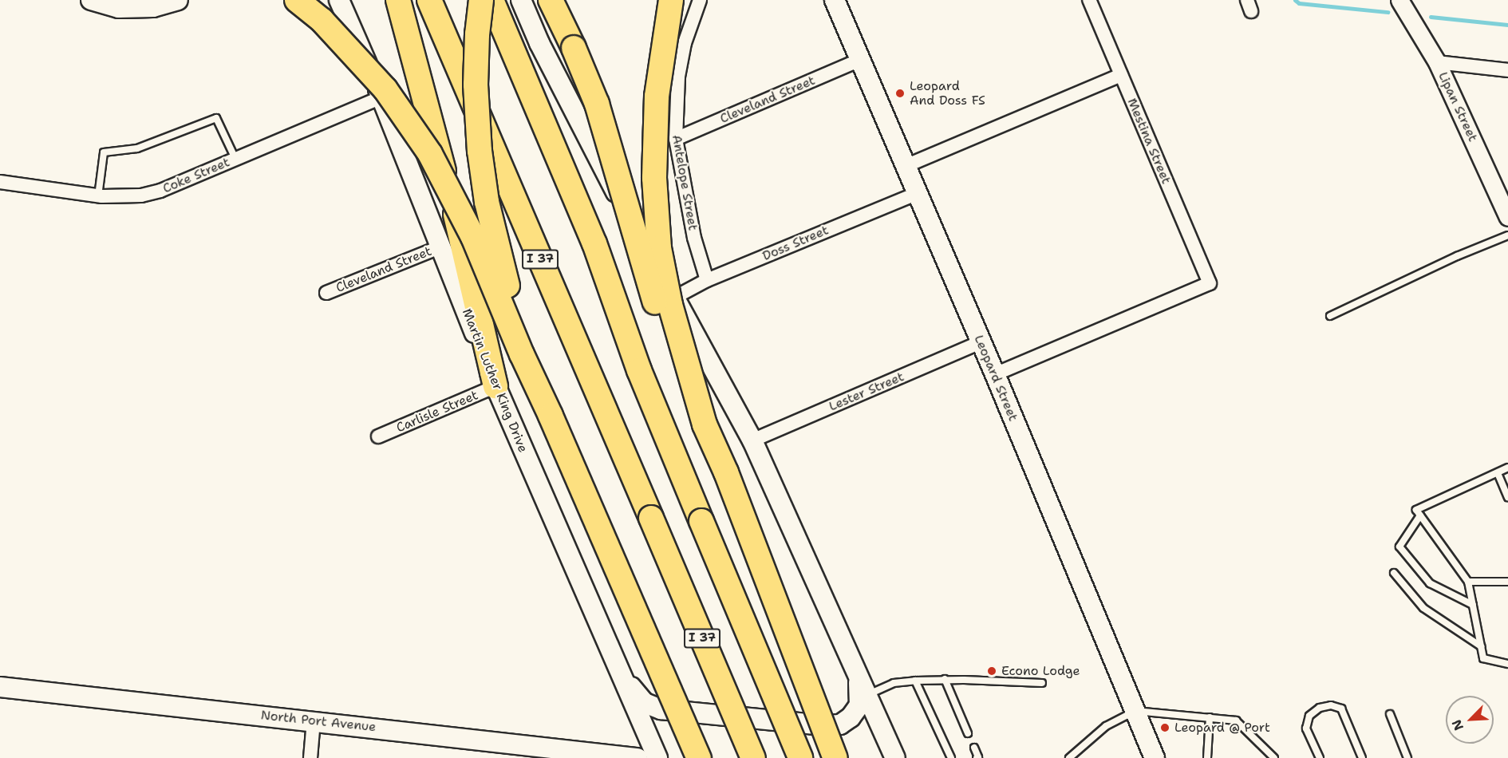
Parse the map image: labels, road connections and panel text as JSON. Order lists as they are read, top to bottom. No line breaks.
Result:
{"streets":{"highway":["I 37"],"main road":["Leopard Street","Martin Luther King Drive","North Port Avenue"],"street":["Cleveland Street","Lipan Street","Mestina Street","Coke Street","Antelope Street","Doss Street","Lester Street","Carlisle Street"]},"crossings":[["Cleveland Street","Antelope Street"],["Cleveland Street","Leopard Street"],["Cleveland Street","Martin Luther King Drive"],["Mestina Street","Leopard Street"],["Coke Street","Martin Luther King Drive"],["Antelope Street","Doss Street"],["Doss Street","Leopard Street"],["Leopard Street","Lester Street"],["Martin Luther King Drive","Carlisle Street"]],"places":["Leopard And Doss FS","Econo Lodge","Leopard @ Port"],"north":"bottom left"}
